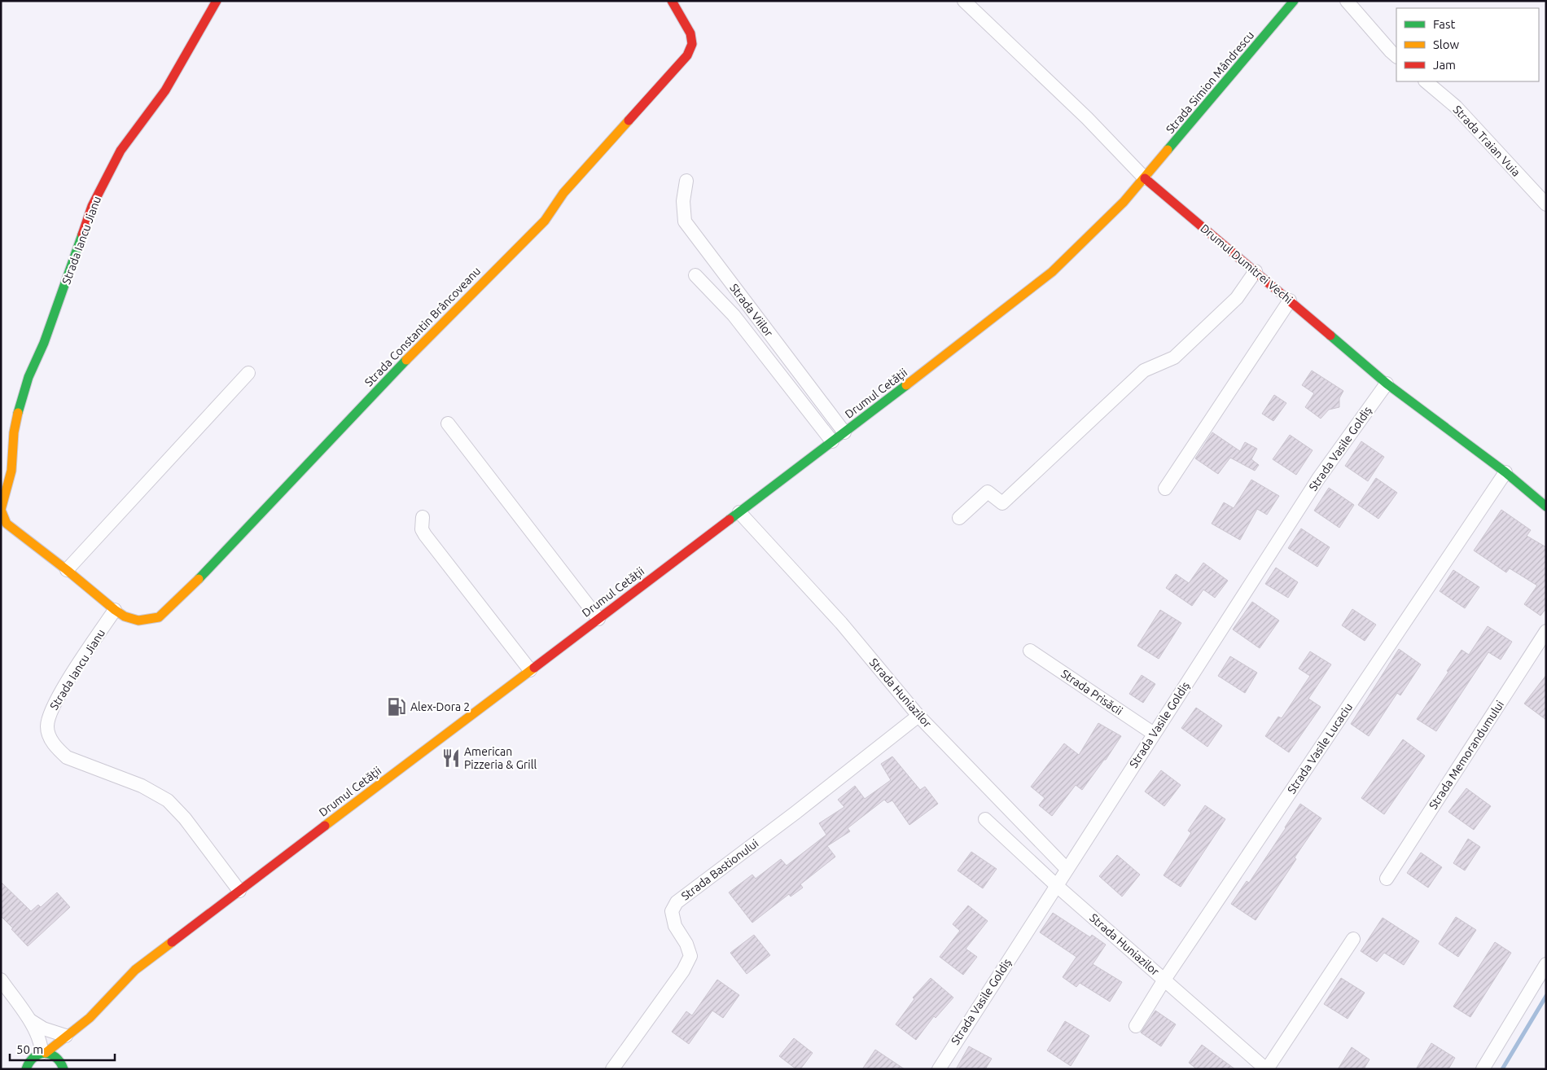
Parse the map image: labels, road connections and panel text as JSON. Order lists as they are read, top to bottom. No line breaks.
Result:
{"streets":{"main road":["Strada Simion Mândrescu","Strada Iancu Jianu","Drumul Dumitrei Vechi","Strada Constantin Brâncoveanu","Drumul Cetății"],"street":["Strada Traian Vuia","Strada Viilor","Strada Vasile Goldiș","Strada Prisăcii","Strada Huniazilor","Strada Vasile Lucaciu","Strada Memorandumului","Strada Bastionului"]},"crossings":[["Strada Simion Mândrescu","Drumul Dumitrei Vechi"],["Strada Simion Mândrescu","Drumul Cetății"],["Strada Iancu Jianu","Strada Constantin Brâncoveanu"],["Strada Iancu Jianu","Drumul Cetății"],["Drumul Dumitrei Vechi","Drumul Cetății"],["Drumul Dumitrei Vechi","Strada Vasile Goldiș"],["Drumul Dumitrei Vechi","Strada Vasile Lucaciu"],["Strada Viilor","Drumul Cetății"],["Drumul Cetății","Strada Huniazilor"],["Strada Vasile Goldiș","Strada Prisăcii"],["Strada Vasile Goldiș","Strada Huniazilor"],["Strada Huniazilor","Strada Vasile Lucaciu"],["Strada Huniazilor","Strada Bastionului"]],"places":{"fuel station":["Alex-Dora 2"],"restaurant":["American Pizzeria & Grill"]},"legend":["Fast","Slow","Jam"],"scale_bar":"50 m"}
